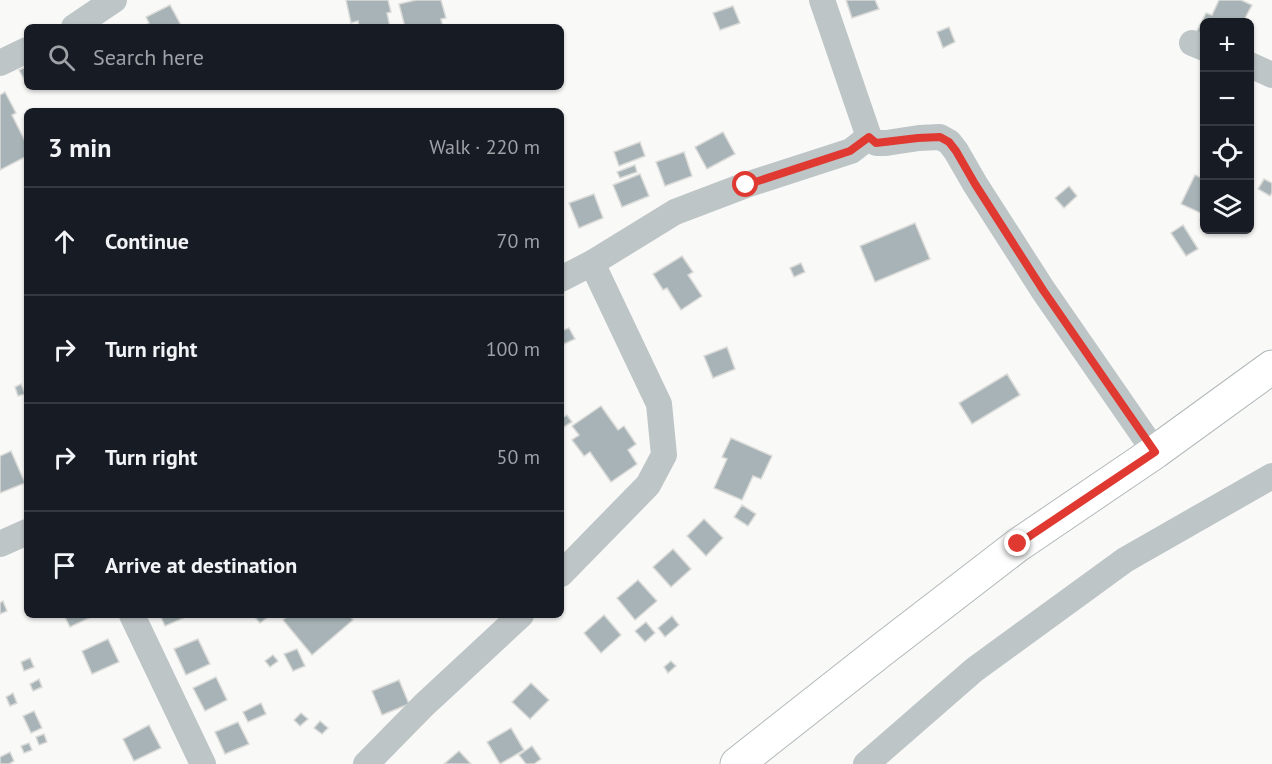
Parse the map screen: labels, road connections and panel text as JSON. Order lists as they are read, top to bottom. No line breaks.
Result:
{"page":{"map_buttons":["+","−"],"search":"Search here","heading":["3 min","Walk · 220 m"],"list":[["Continue","70 m"],["Turn right","100 m"],["Turn right","50 m"],"Arrive at destination"]}}
